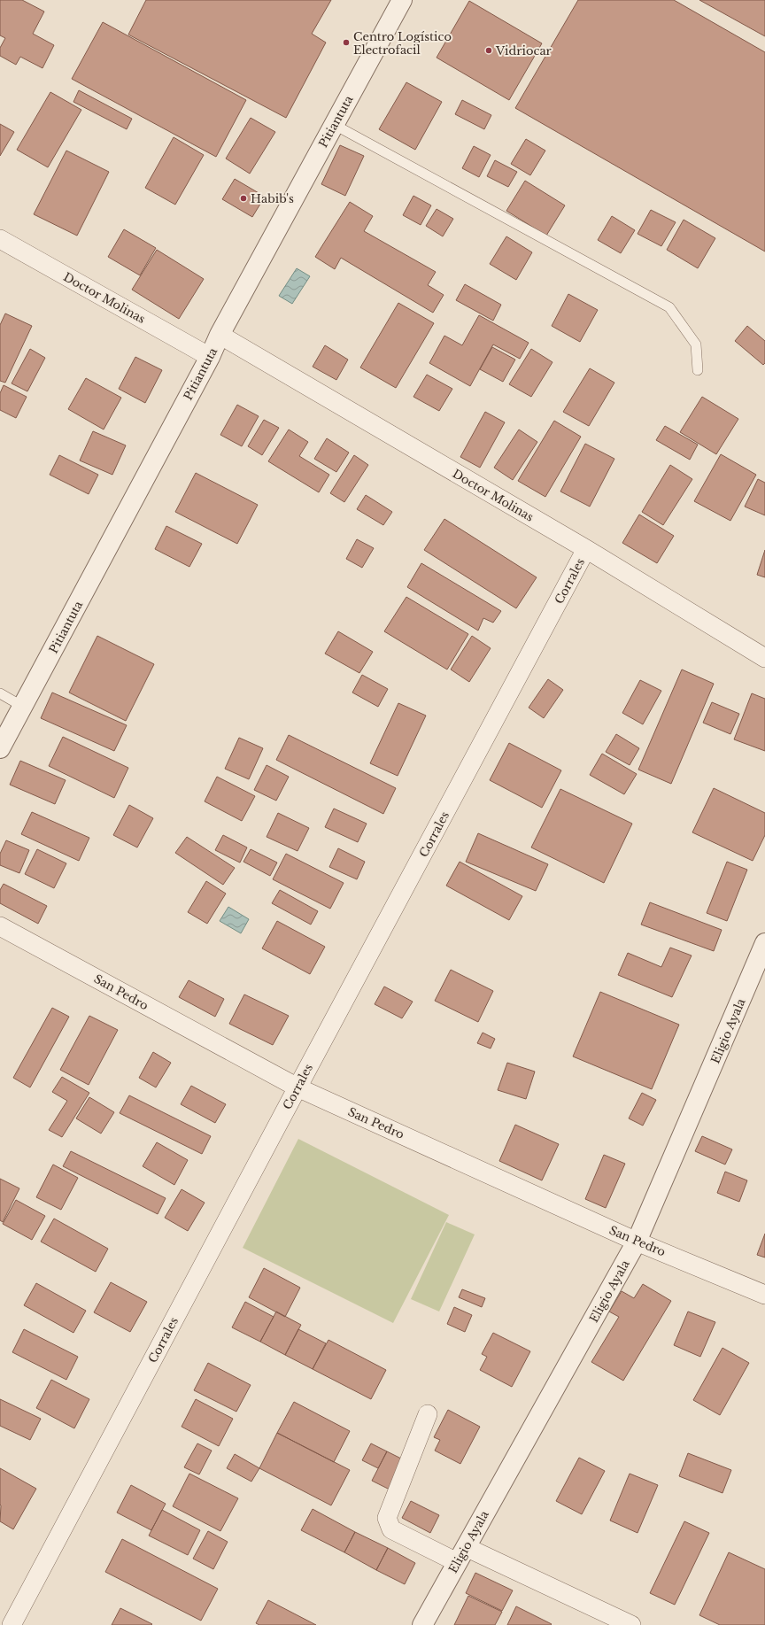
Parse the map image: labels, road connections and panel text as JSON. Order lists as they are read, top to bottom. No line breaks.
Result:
{"streets":{"street":["Pitiantuta","Doctor Molinas","Corrales","San Pedro","Eligio Ayala"]},"crossings":[["Pitiantuta","Doctor Molinas"],["Doctor Molinas","Corrales"],["Corrales","San Pedro"],["San Pedro","Eligio Ayala"]],"places":["Centro Logístico Electrofacil","Vidriocar","Habib's"]}
